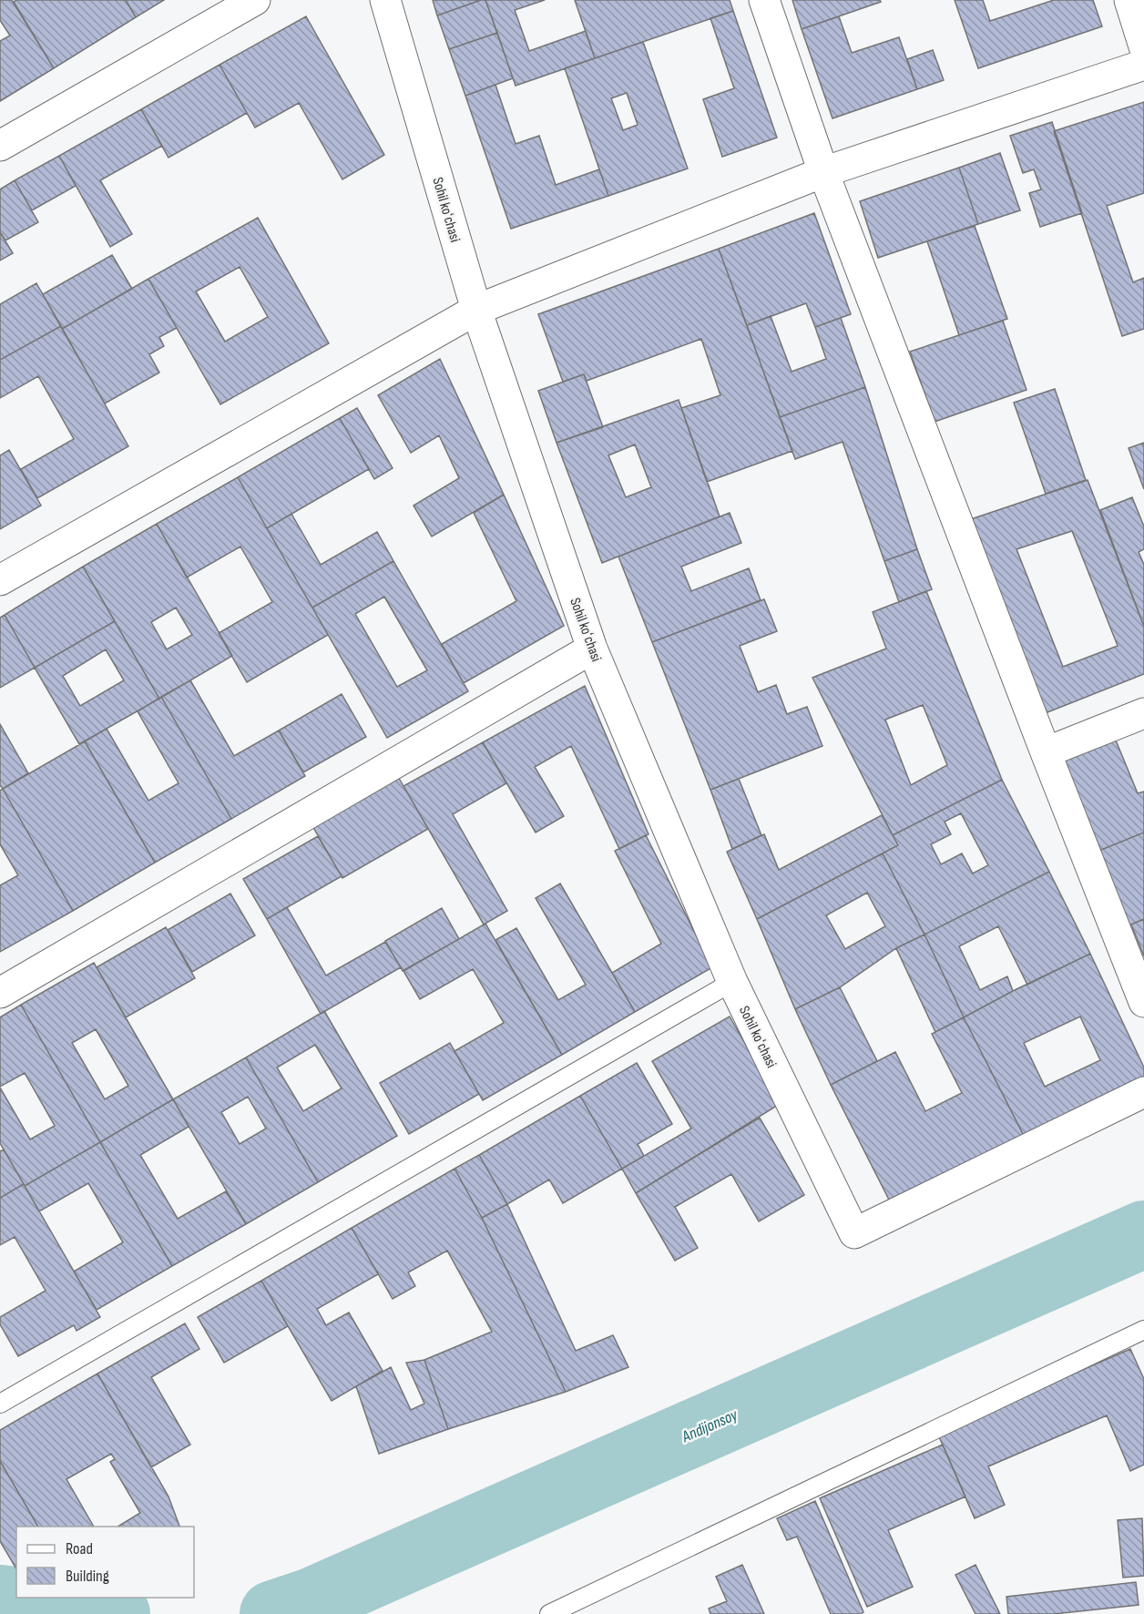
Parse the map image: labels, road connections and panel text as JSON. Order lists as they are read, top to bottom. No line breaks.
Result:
{"streets":{"street":["Sohil koʻchasi"]},"water":["Andijonsoy"],"legend":["Road","Building"]}
